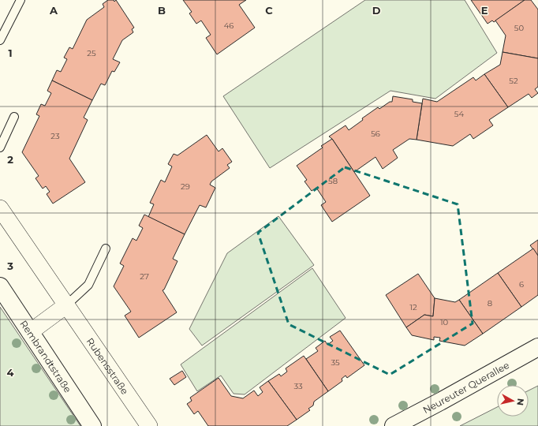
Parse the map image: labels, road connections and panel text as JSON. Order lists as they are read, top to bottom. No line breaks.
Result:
{"streets":{"street":["Rembrandtstraße","Rubensstraße","Neureuter Querallee"]},"house_numbers":["46","50","25","52","54","56","23","58","29","27","6","8","12","10","35","33"],"north":"right","grid":{"columns":["A","B","C","D","E"],"rows":["1","2","3","4"]}}
